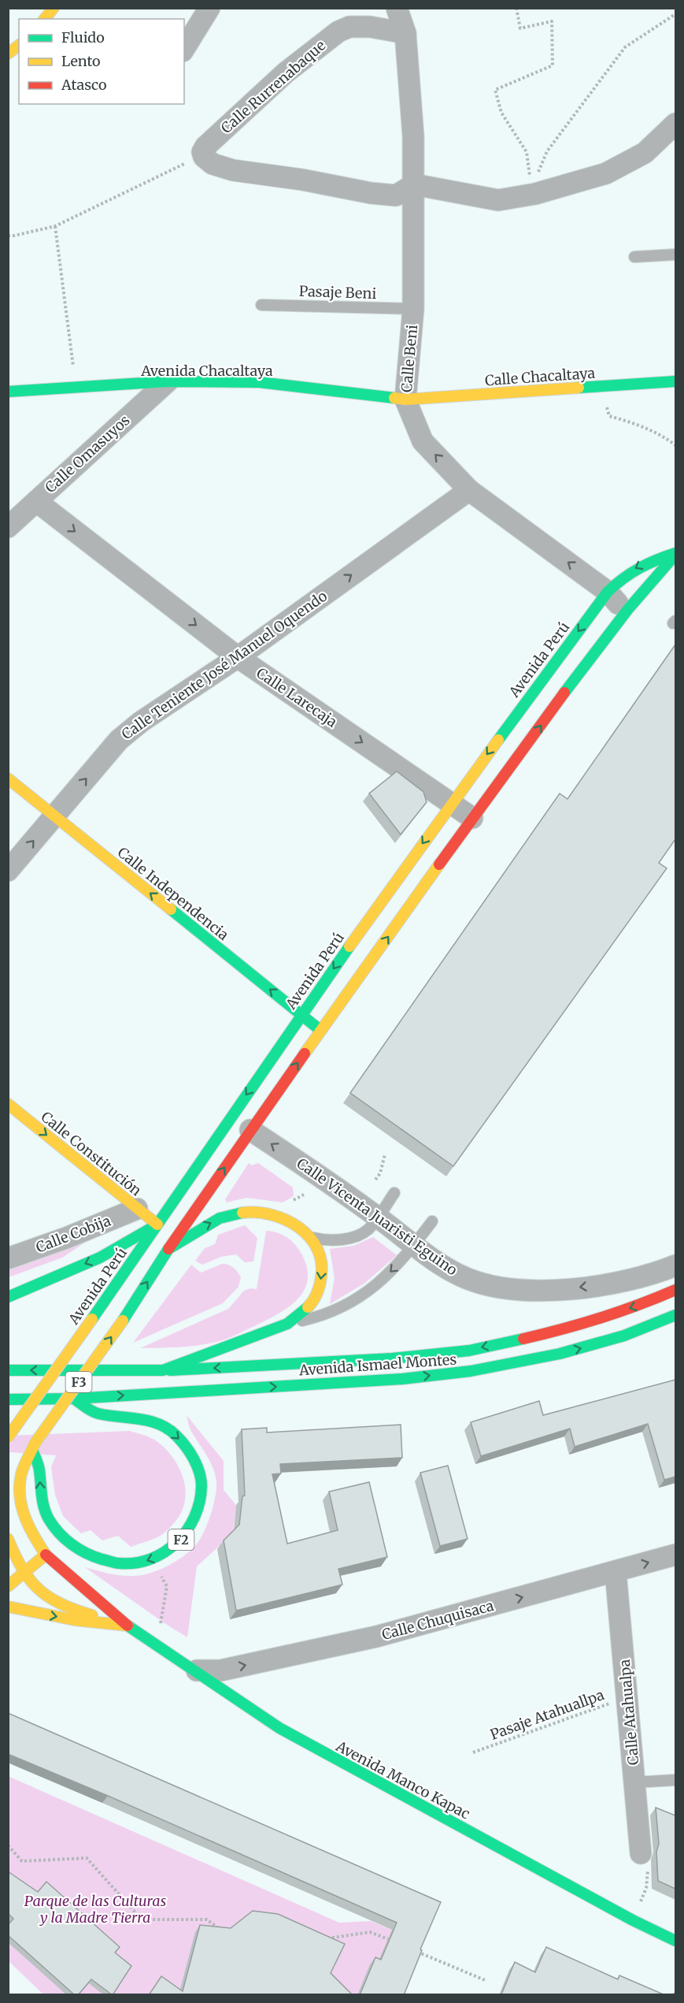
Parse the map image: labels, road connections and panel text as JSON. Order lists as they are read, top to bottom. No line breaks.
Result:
{"streets":{"main road":["Avenida Chacaltaya","Calle Chacaltaya","Avenida Perú","Calle Independencia","Calle Constitución","Avenida Ismael Montes","F3","F2","Avenida Manco Kapac"],"street":["Calle Rurrenabaque","Calle Beni","Calle Omasuyos","Calle Teniente José Manuel Oquendo","Calle Larecaja","Calle Vicenta Juaristi Eguino","Calle Cobija","Calle Chuquisaca","Calle Atahualpa"],"lane":["Pasaje Beni"],"path":["Pasaje Atahuallpa"]},"crossings":[["Calle Rurrenabaque","Calle Beni"],["Pasaje Beni","Calle Beni"],["Calle Beni","Avenida Chacaltaya"],["Calle Beni","Calle Chacaltaya"],["Calle Beni","Avenida Perú"],["Calle Beni","Calle Teniente José Manuel Oquendo"],["Avenida Chacaltaya","Calle Chacaltaya"],["Avenida Chacaltaya","Calle Omasuyos"],["Calle Omasuyos","Calle Larecaja"],["Avenida Perú","Calle Larecaja"],["Avenida Perú","Calle Independencia"],["Avenida Perú","Calle Constitución"],["Avenida Perú","Calle Vicenta Juaristi Eguino"],["Avenida Perú","F2"],["Avenida Perú","Avenida Manco Kapac"],["Calle Teniente José Manuel Oquendo","Calle Larecaja"],["Calle Teniente José Manuel Oquendo","Calle Independencia"],["Calle Constitución","Calle Cobija"],["Avenida Ismael Montes","F2"],["F2","Avenida Manco Kapac"],["Calle Chuquisaca","Calle Atahualpa"],["Calle Chuquisaca","Avenida Manco Kapac"],["Calle Atahualpa","Pasaje Atahuallpa"]],"one_way":["Calle Beni","Calle Teniente José Manuel Oquendo","Calle Larecaja","Calle Independencia","Calle Constitución","Calle Vicenta Juaristi Eguino","Calle Chuquisaca"],"parks":["Parque de las Culturas y la Madre Tierra"],"legend":["Fluido","Lento","Atasco"]}
